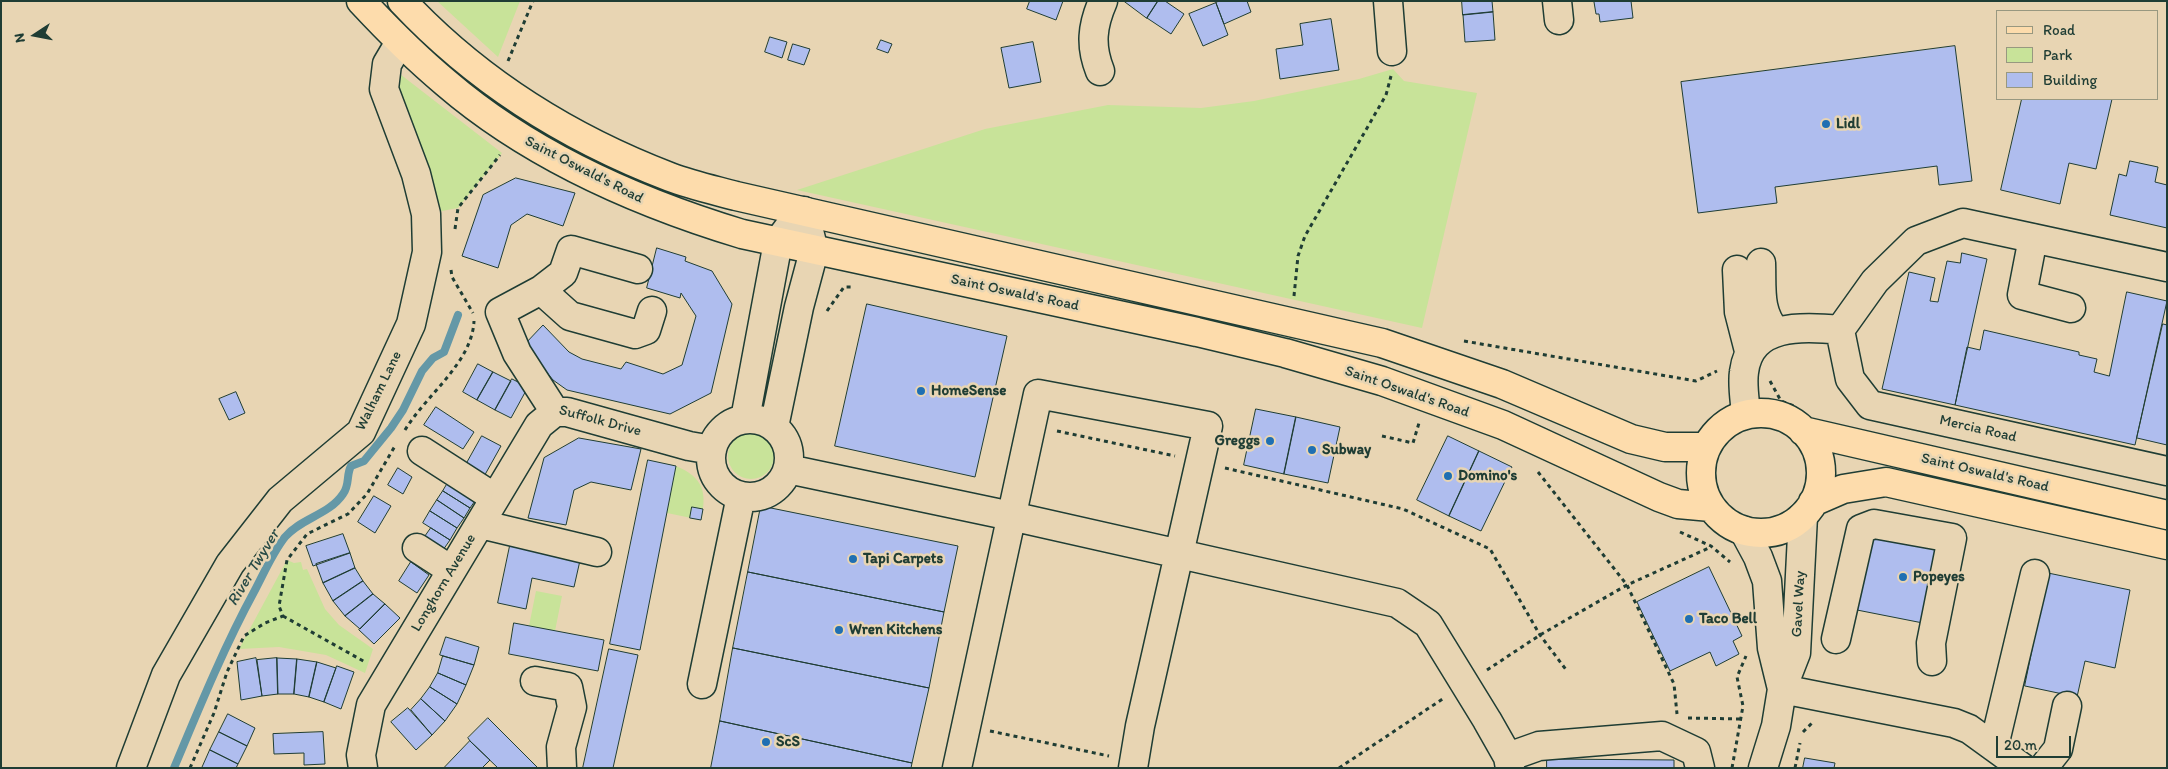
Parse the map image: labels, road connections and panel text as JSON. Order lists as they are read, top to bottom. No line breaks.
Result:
{"streets":{"main road":["Saint Oswald's Road"],"street":["Walham Lane","Suffolk Drive","Mercia Road","Longhorn Avenue","Gavel Way"]},"crossings":[["Saint Oswald's Road","Walham Lane"],["Saint Oswald's Road","Gavel Way"],["Suffolk Drive","Longhorn Avenue"]],"water":["River Twyver"],"places":["Lidl","HomeSense","Greggs","Subway","Domino's","Tapi Carpets","Popeyes","Taco Bell","Wren Kitchens","ScS"],"legend":["Road","Park","Building"],"scale_bar":"20 m","north":"left"}
